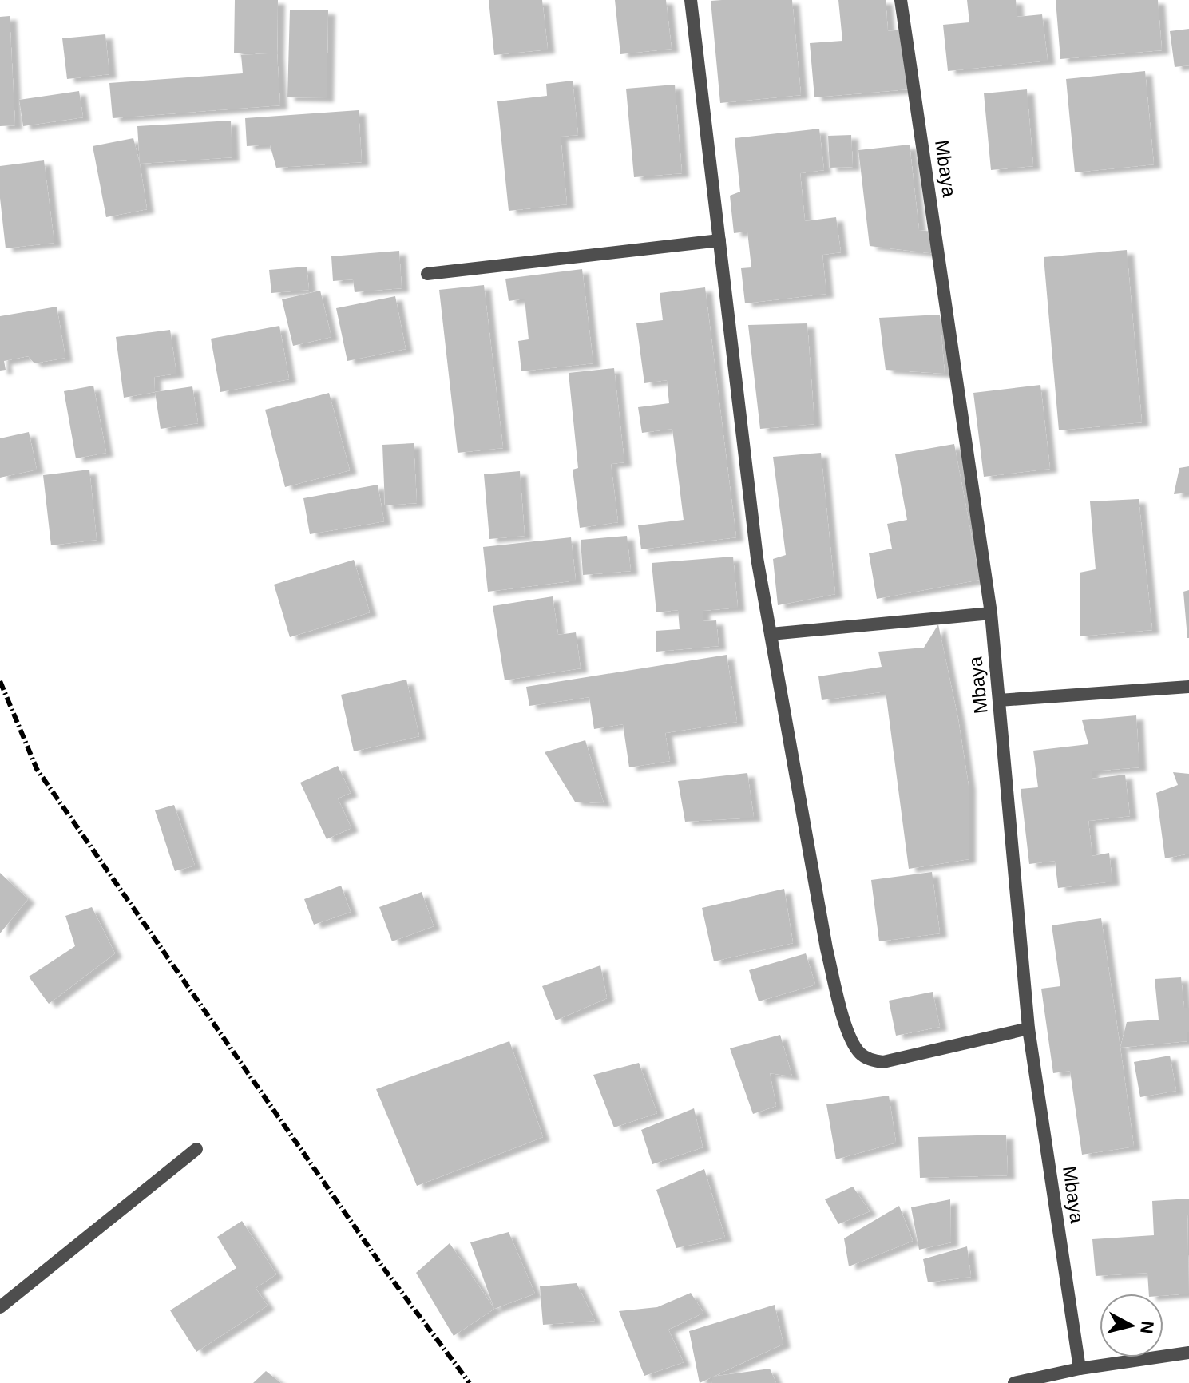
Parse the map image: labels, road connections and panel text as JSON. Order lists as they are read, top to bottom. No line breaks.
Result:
{"streets":{"street":["Mbaya"]},"north":"right"}
